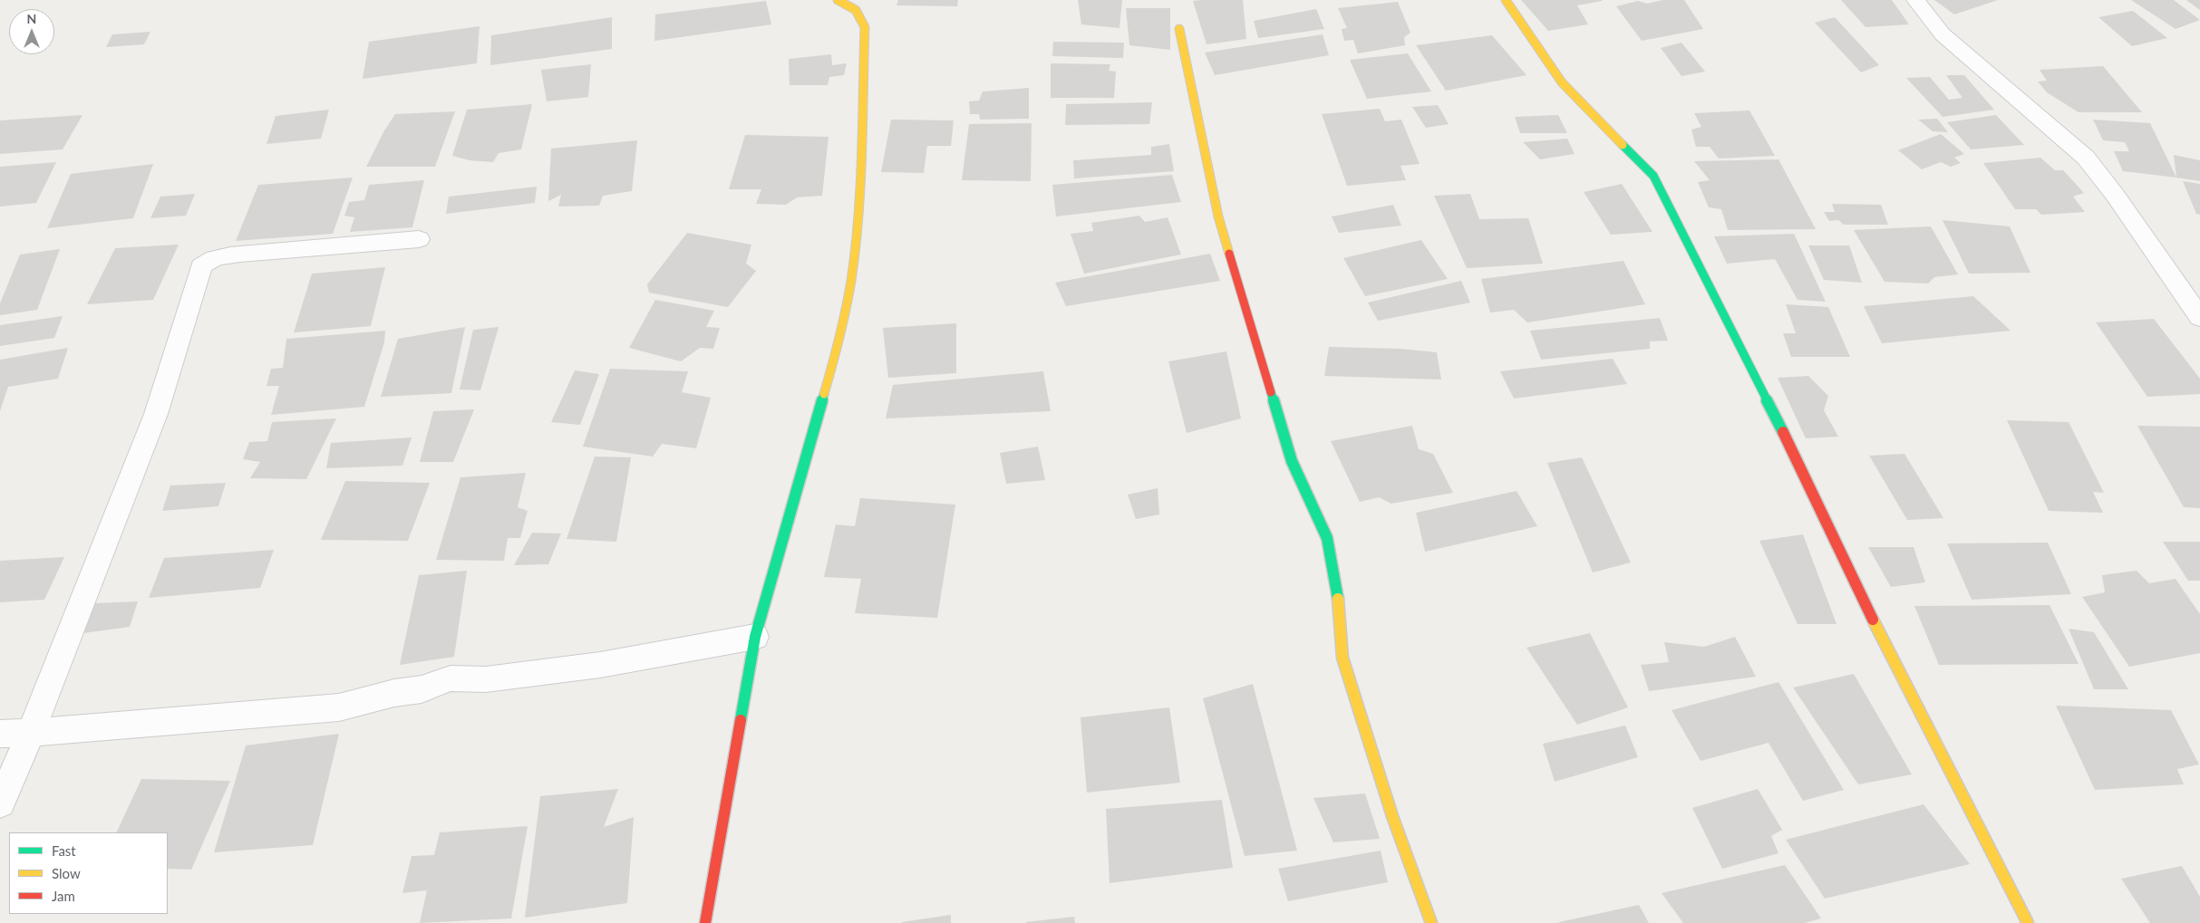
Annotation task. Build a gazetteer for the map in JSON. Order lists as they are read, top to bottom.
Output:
{
  "legend": ["Fast", "Slow", "Jam"],
  "north": "top"
}
